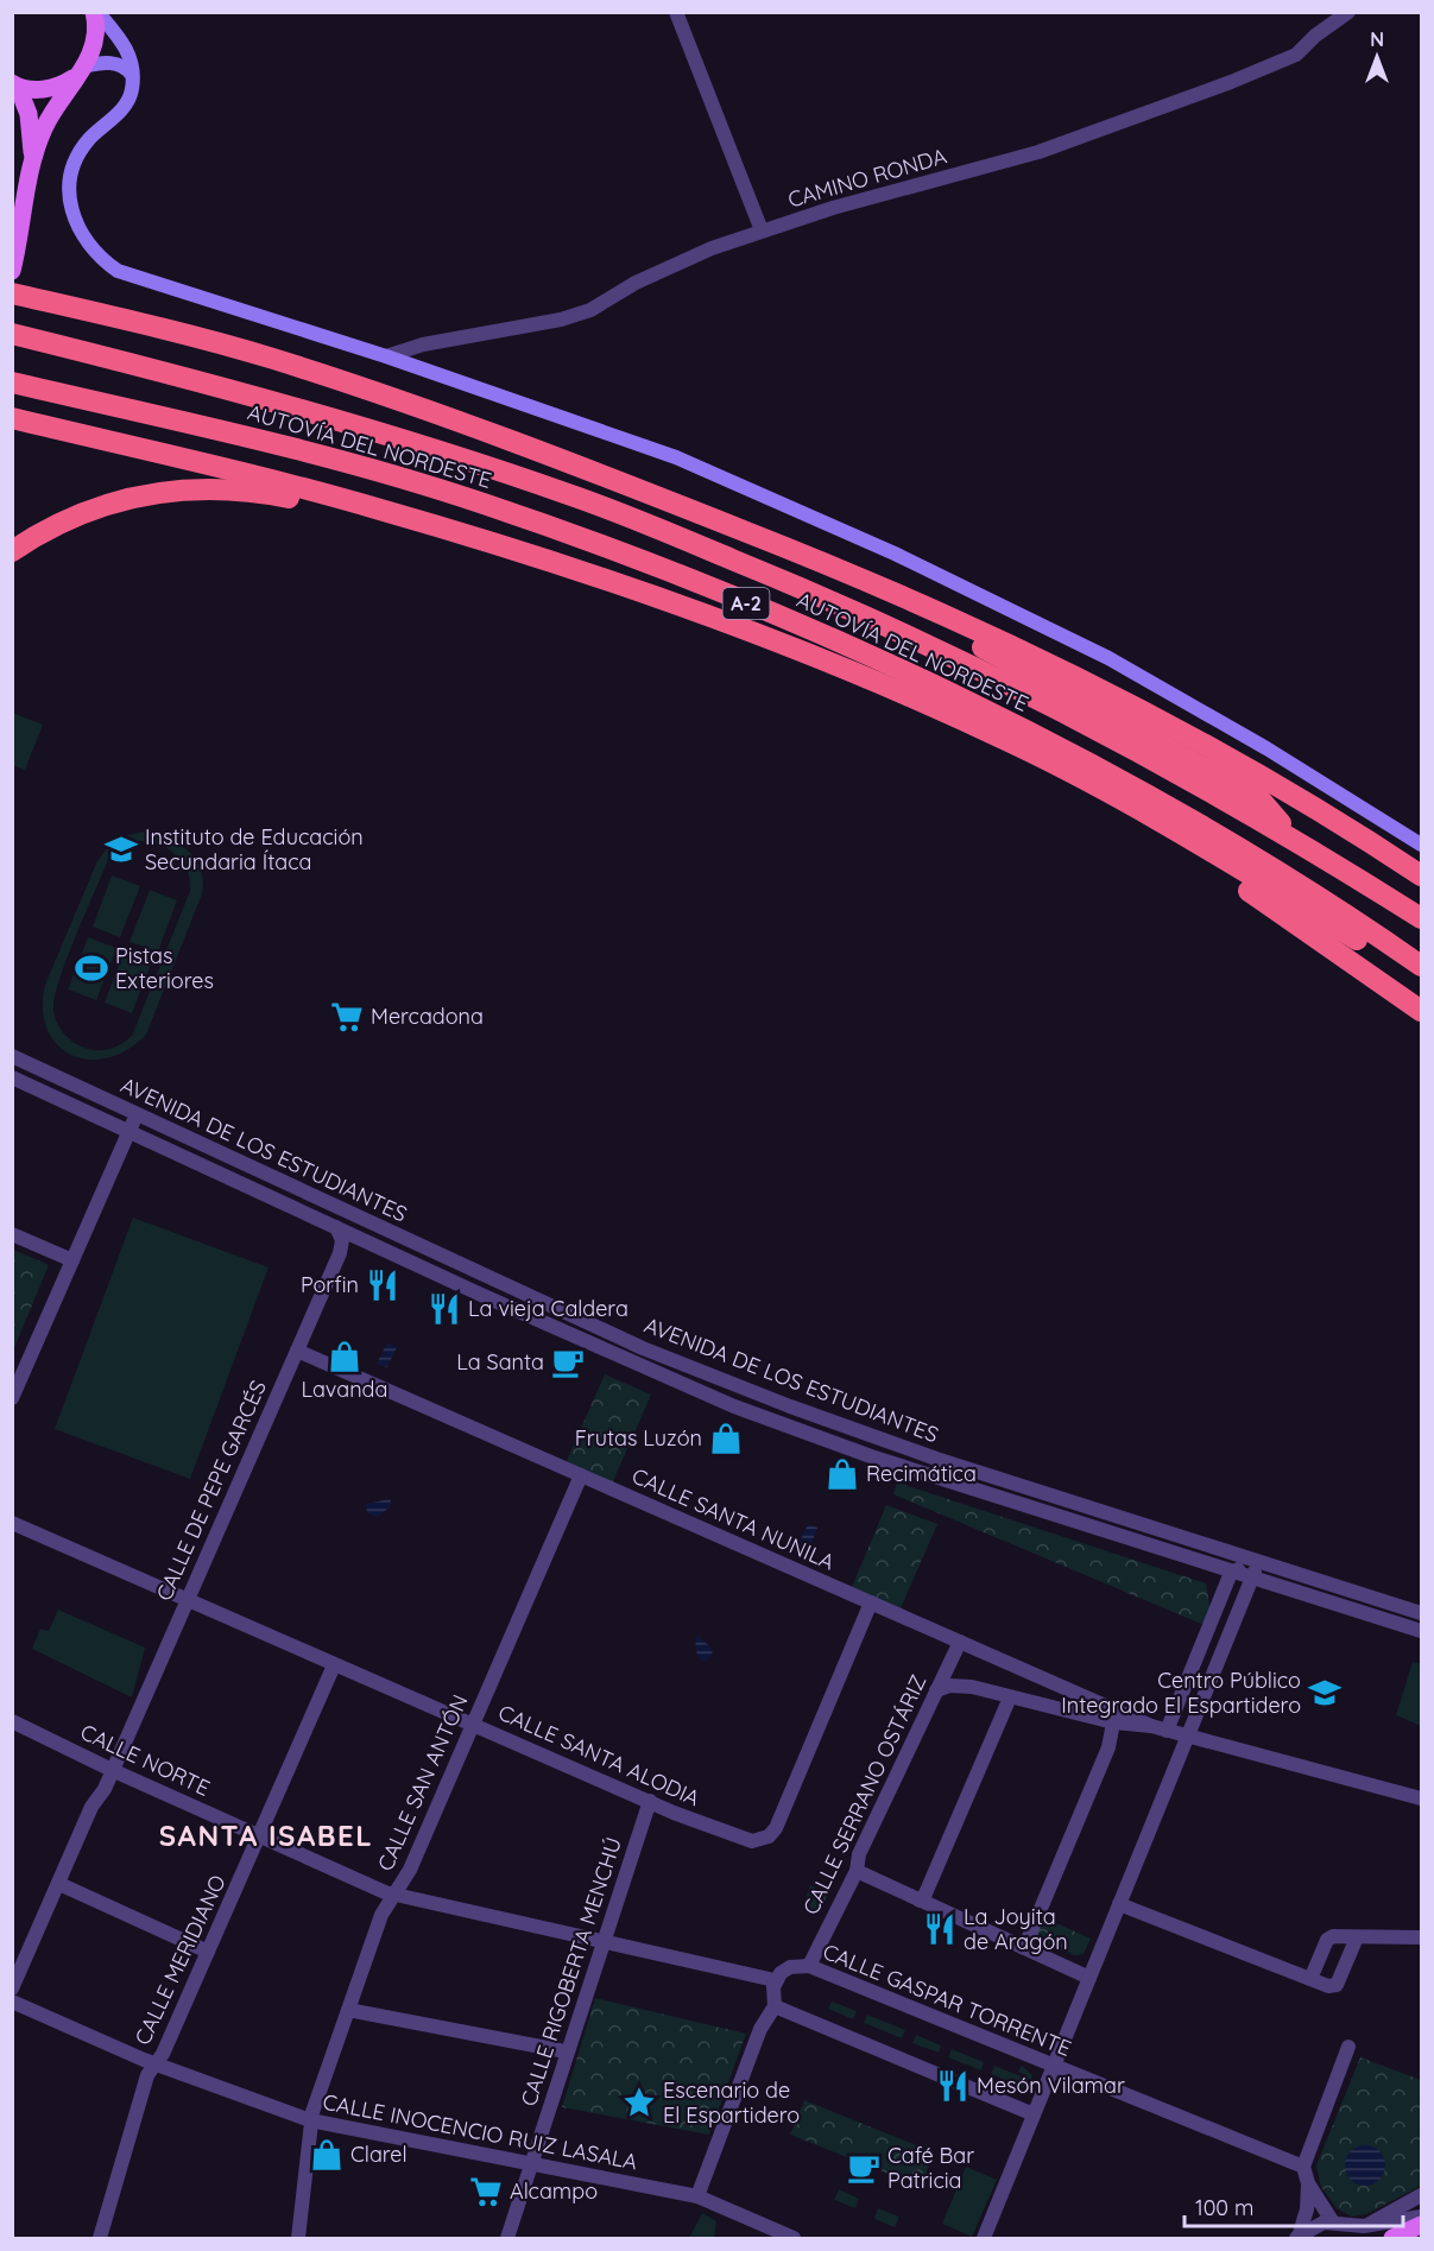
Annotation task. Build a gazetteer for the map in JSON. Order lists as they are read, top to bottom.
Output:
{
  "streets": {
    "highway": ["AUTOVÍA DEL NORDESTE", "A-2"],
    "street": [
      "CAMINO RONDA",
      "AVENIDA DE LOS ESTUDIANTES",
      "CALLE DE PEPE GARCÉS",
      "CALLE SANTA NUNILA",
      "CALLE SANTA ALODIA",
      "CALLE NORTE",
      "CALLE SAN ANTÓN",
      "CALLE SERRANO OSTÁRIZ",
      "CALLE MERIDIANO",
      "CALLE RIGOBERTA MENCHÚ",
      "CALLE GASPAR TORRENTE",
      "CALLE INOCENCIO RUIZ LASALA"
    ]
  },
  "crossings": [
    ["AVENIDA DE LOS ESTUDIANTES", "CALLE DE PEPE GARCÉS"],
    ["CALLE DE PEPE GARCÉS", "CALLE SANTA NUNILA"],
    ["CALLE DE PEPE GARCÉS", "CALLE SANTA ALODIA"],
    ["CALLE DE PEPE GARCÉS", "CALLE NORTE"],
    ["CALLE SANTA NUNILA", "CALLE SANTA ALODIA"],
    ["CALLE SANTA NUNILA", "CALLE SAN ANTÓN"],
    ["CALLE SANTA NUNILA", "CALLE SERRANO OSTÁRIZ"],
    ["CALLE SANTA ALODIA", "CALLE SAN ANTÓN"],
    ["CALLE SANTA ALODIA", "CALLE MERIDIANO"],
    ["CALLE SANTA ALODIA", "CALLE RIGOBERTA MENCHÚ"],
    ["CALLE NORTE", "CALLE MERIDIANO"],
    ["CALLE SAN ANTÓN", "CALLE INOCENCIO RUIZ LASALA"],
    ["CALLE SERRANO OSTÁRIZ", "CALLE GASPAR TORRENTE"],
    ["CALLE MERIDIANO", "CALLE INOCENCIO RUIZ LASALA"],
    ["CALLE RIGOBERTA MENCHÚ", "CALLE INOCENCIO RUIZ LASALA"]
  ],
  "districts": ["SANTA ISABEL"],
  "places": {
    "school or university": ["Instituto de Educación Secundaria Ítaca", "Centro Público Integrado El Espartidero"],
    "sports": ["Pistas Exteriores"],
    "supermarket": ["Mercadona", "Alcampo"],
    "restaurant": [
      "Porfin",
      "La vieja Caldera",
      "La Joyita de Aragón",
      "Mesón Vilamar"
    ],
    "shop": [
      "Lavanda",
      "Frutas Luzón",
      "Recimática",
      "Clarel"
    ],
    "cafe": ["La Santa", "Café Bar Patricia"],
    "place": ["Escenario de El Espartidero"]
  },
  "scale_bar": "100 m",
  "north": "top"
}
